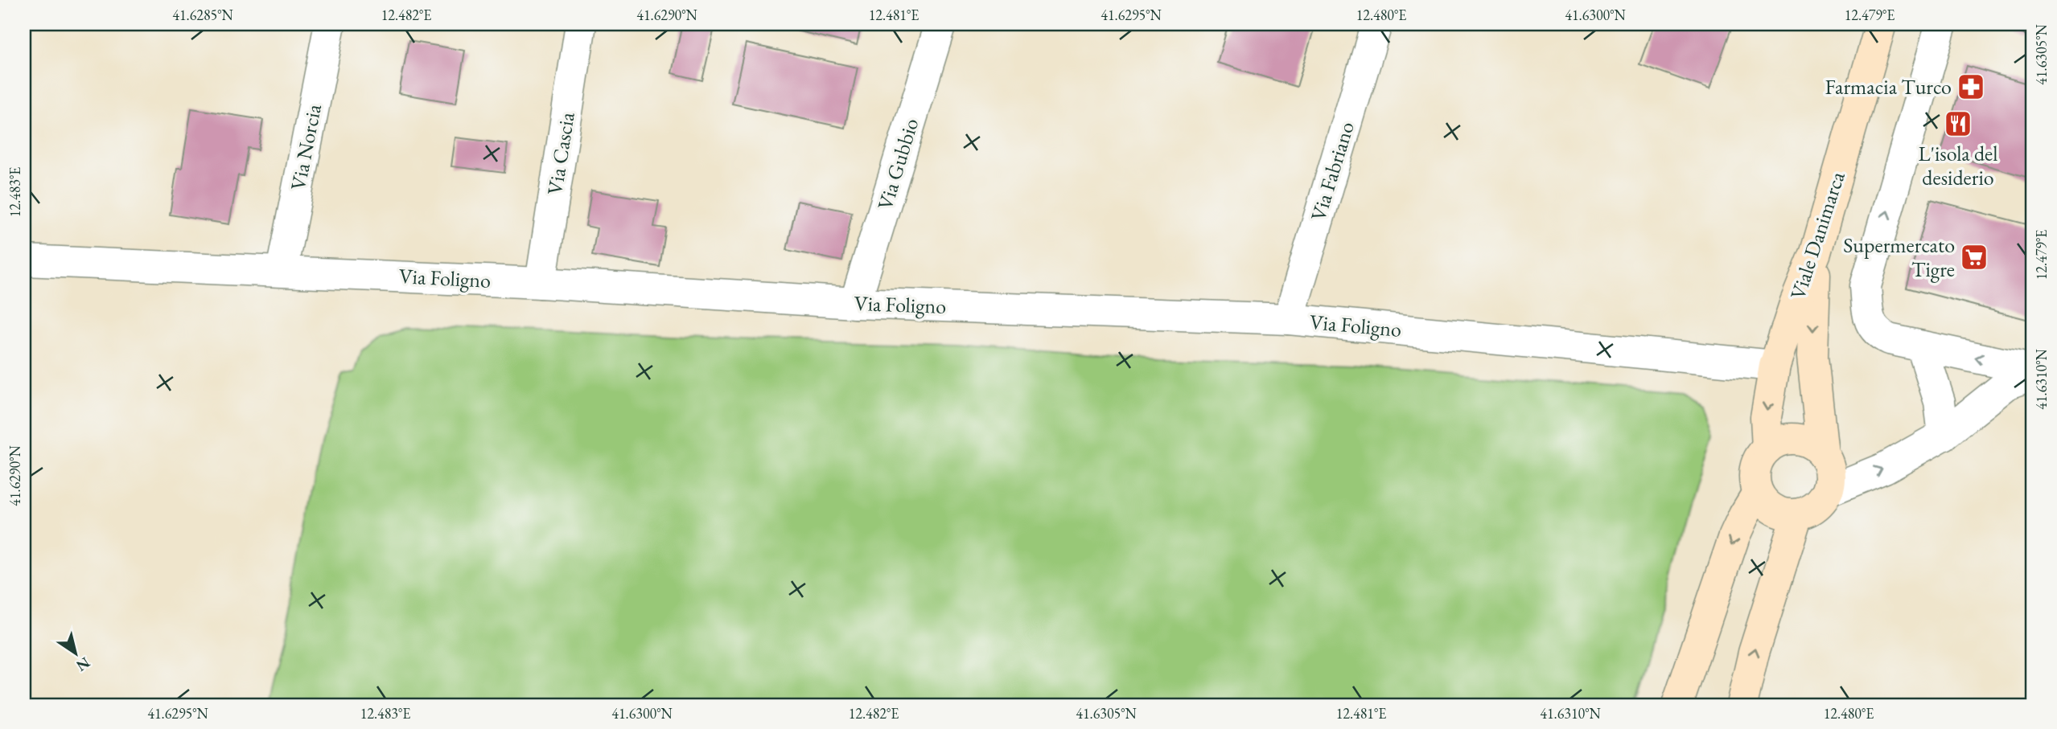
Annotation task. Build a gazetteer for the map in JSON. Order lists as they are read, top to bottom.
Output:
{
  "streets": {
    "main road": ["Viale Danimarca"],
    "street": [
      "Via Norcia",
      "Via Cascia",
      "Via Gubbio",
      "Via Fabriano",
      "Via Foligno"
    ]
  },
  "crossings": [
    ["Via Norcia", "Via Foligno"],
    ["Via Cascia", "Via Foligno"],
    ["Via Gubbio", "Via Foligno"],
    ["Via Fabriano", "Via Foligno"],
    ["Viale Danimarca", "Via Foligno"]
  ],
  "places": {
    "pharmacy": ["Farmacia Turco"],
    "restaurant": ["L'isola del desiderio"],
    "supermarket": ["Supermercato Tigre"]
  },
  "north": "bottom right",
  "coordinates": [
    "41.6285°N",
    "12.482°E",
    "41.6290°N",
    "12.481°E",
    "41.6295°N",
    "12.480°E",
    "41.6300°N",
    "12.479°E",
    "41.6305°N",
    "12.483°E",
    "41.6310°N"
  ]
}
